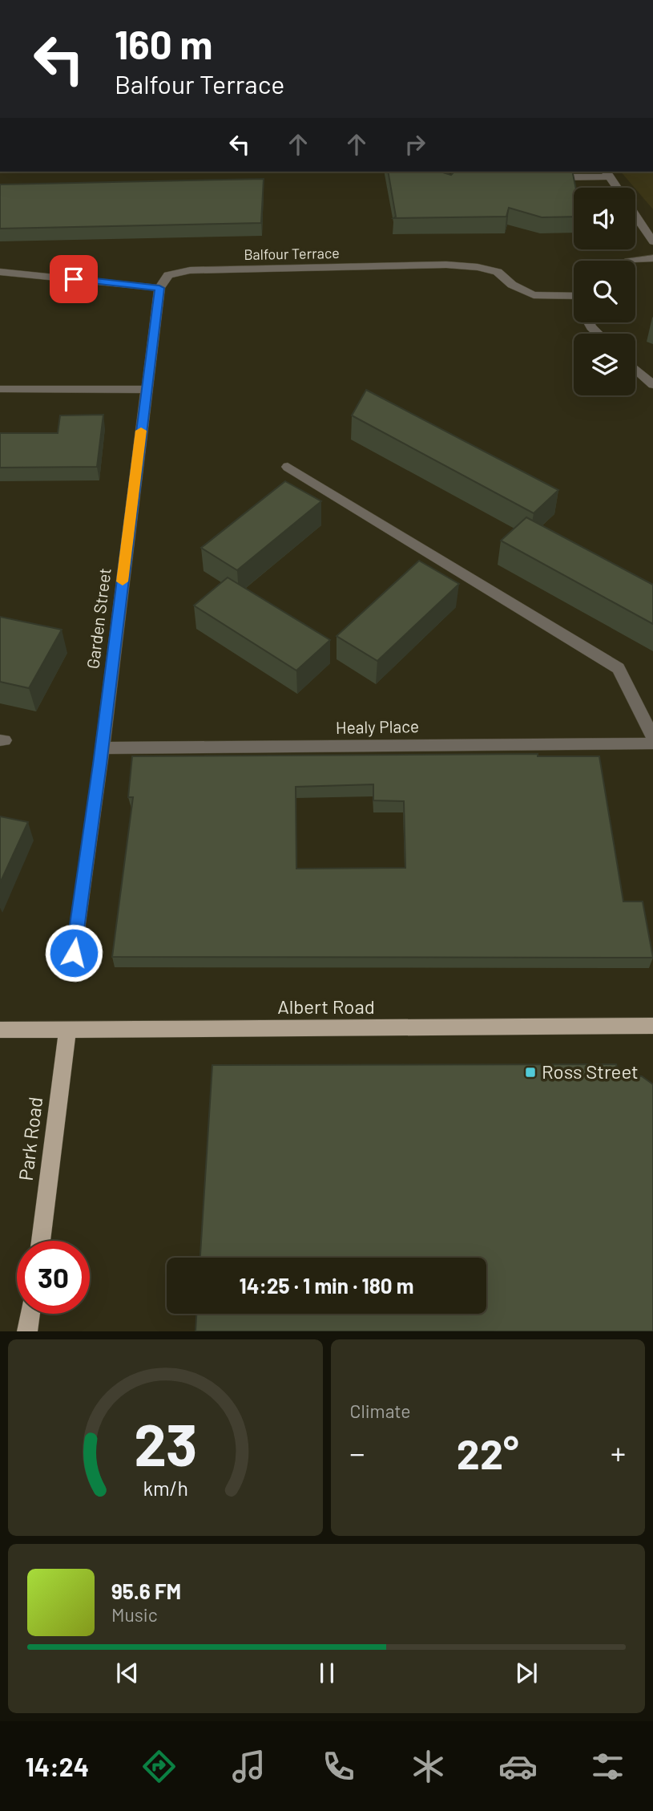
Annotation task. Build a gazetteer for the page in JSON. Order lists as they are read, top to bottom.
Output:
{
  "streets": {
    "main road": ["Albert Road", "Park Road"],
    "street": ["Balfour Terrace", "Garden Street", "Healy Place"]
  },
  "crossings": [
    ["Balfour Terrace", "Garden Street"],
    ["Garden Street", "Healy Place"],
    ["Albert Road", "Park Road"]
  ],
  "places": {
    "transit": ["Ross Street"]
  },
  "page": {
    "turn": ["160 m", "Balfour Terrace"],
    "limit": "30",
    "trip": "14:25 · 1 min · 180 m",
    "tile": "Climate",
    "heat": ["−", "22°", "+"],
    "song": ["95.6 FM", "Music"],
    "tabs": "14:24",
    "gauge": ["23", "km/h"]
  }
}
